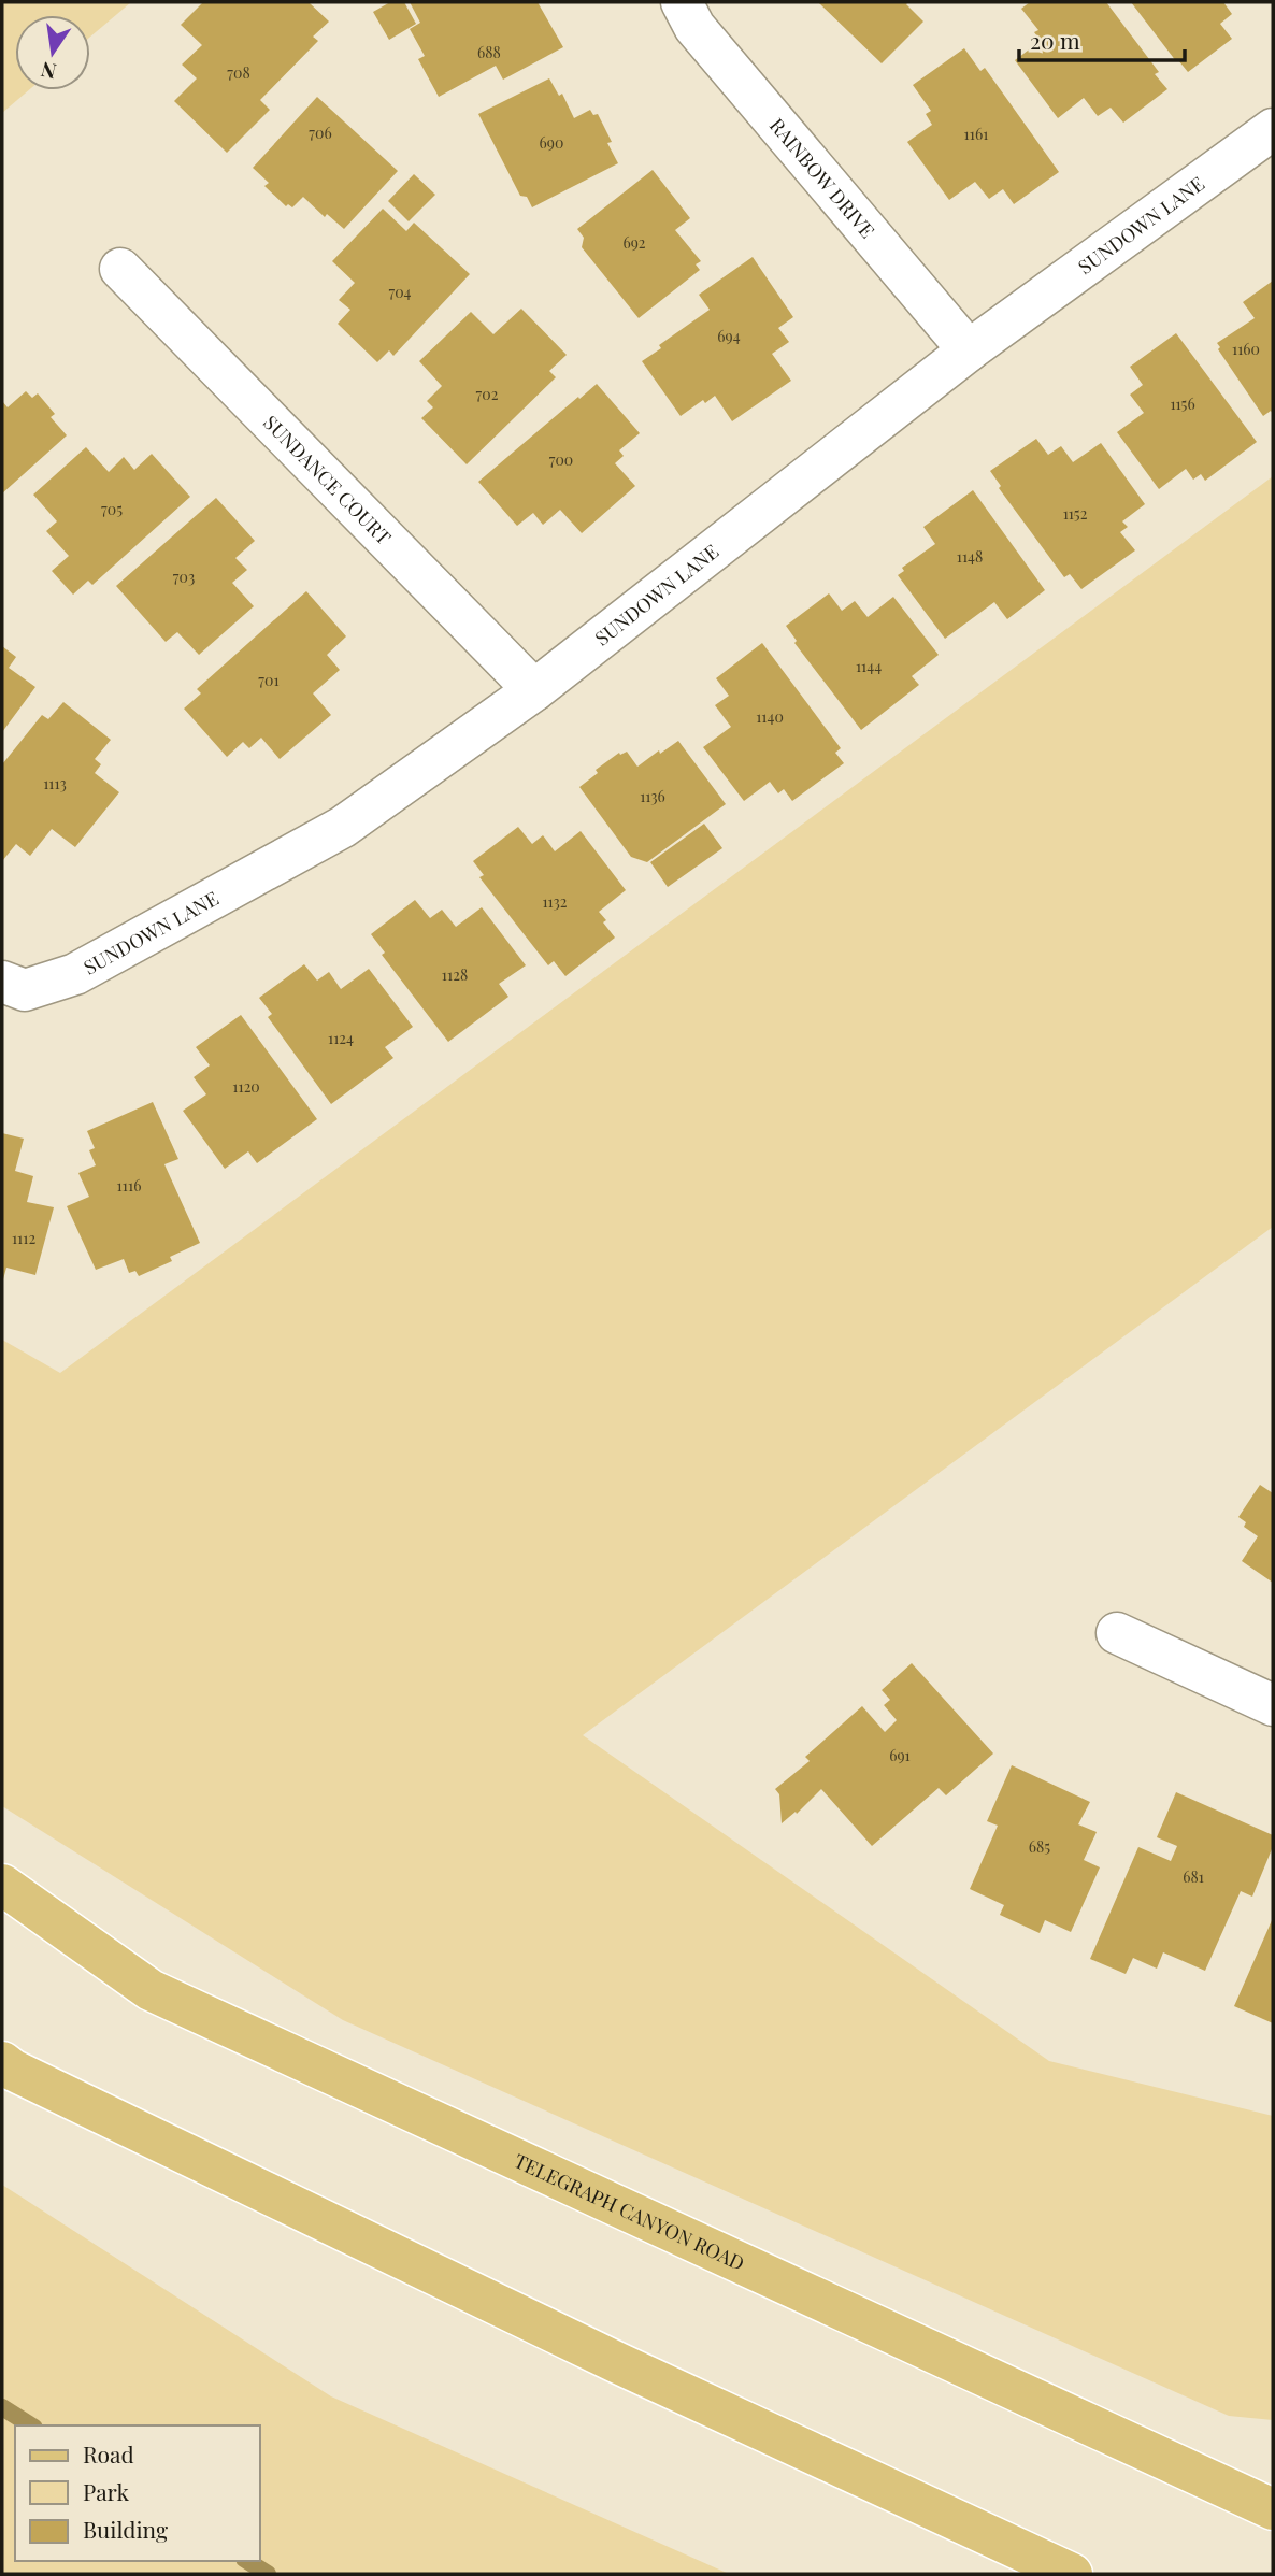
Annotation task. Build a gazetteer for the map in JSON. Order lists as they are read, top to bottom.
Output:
{
  "streets": {
    "main road": ["TELEGRAPH CANYON ROAD"],
    "street": ["RAINBOW DRIVE", "SUNDOWN LANE", "SUNDANCE COURT"]
  },
  "crossings": [
    ["RAINBOW DRIVE", "SUNDOWN LANE"],
    ["SUNDOWN LANE", "SUNDANCE COURT"]
  ],
  "house_numbers": [
    "688",
    "708",
    "706",
    "1161",
    "690",
    "692",
    "704",
    "694",
    "1160",
    "702",
    "1156",
    "700",
    "705",
    "1152",
    "1148",
    "703",
    "1144",
    "701",
    "1140",
    "1113",
    "1136",
    "1132",
    "1128",
    "1124",
    "1120",
    "1116",
    "1112",
    "691",
    "685",
    "681"
  ],
  "legend": ["Road", "Park", "Building"],
  "scale_bar": "20 m",
  "north": "bottom"
}
